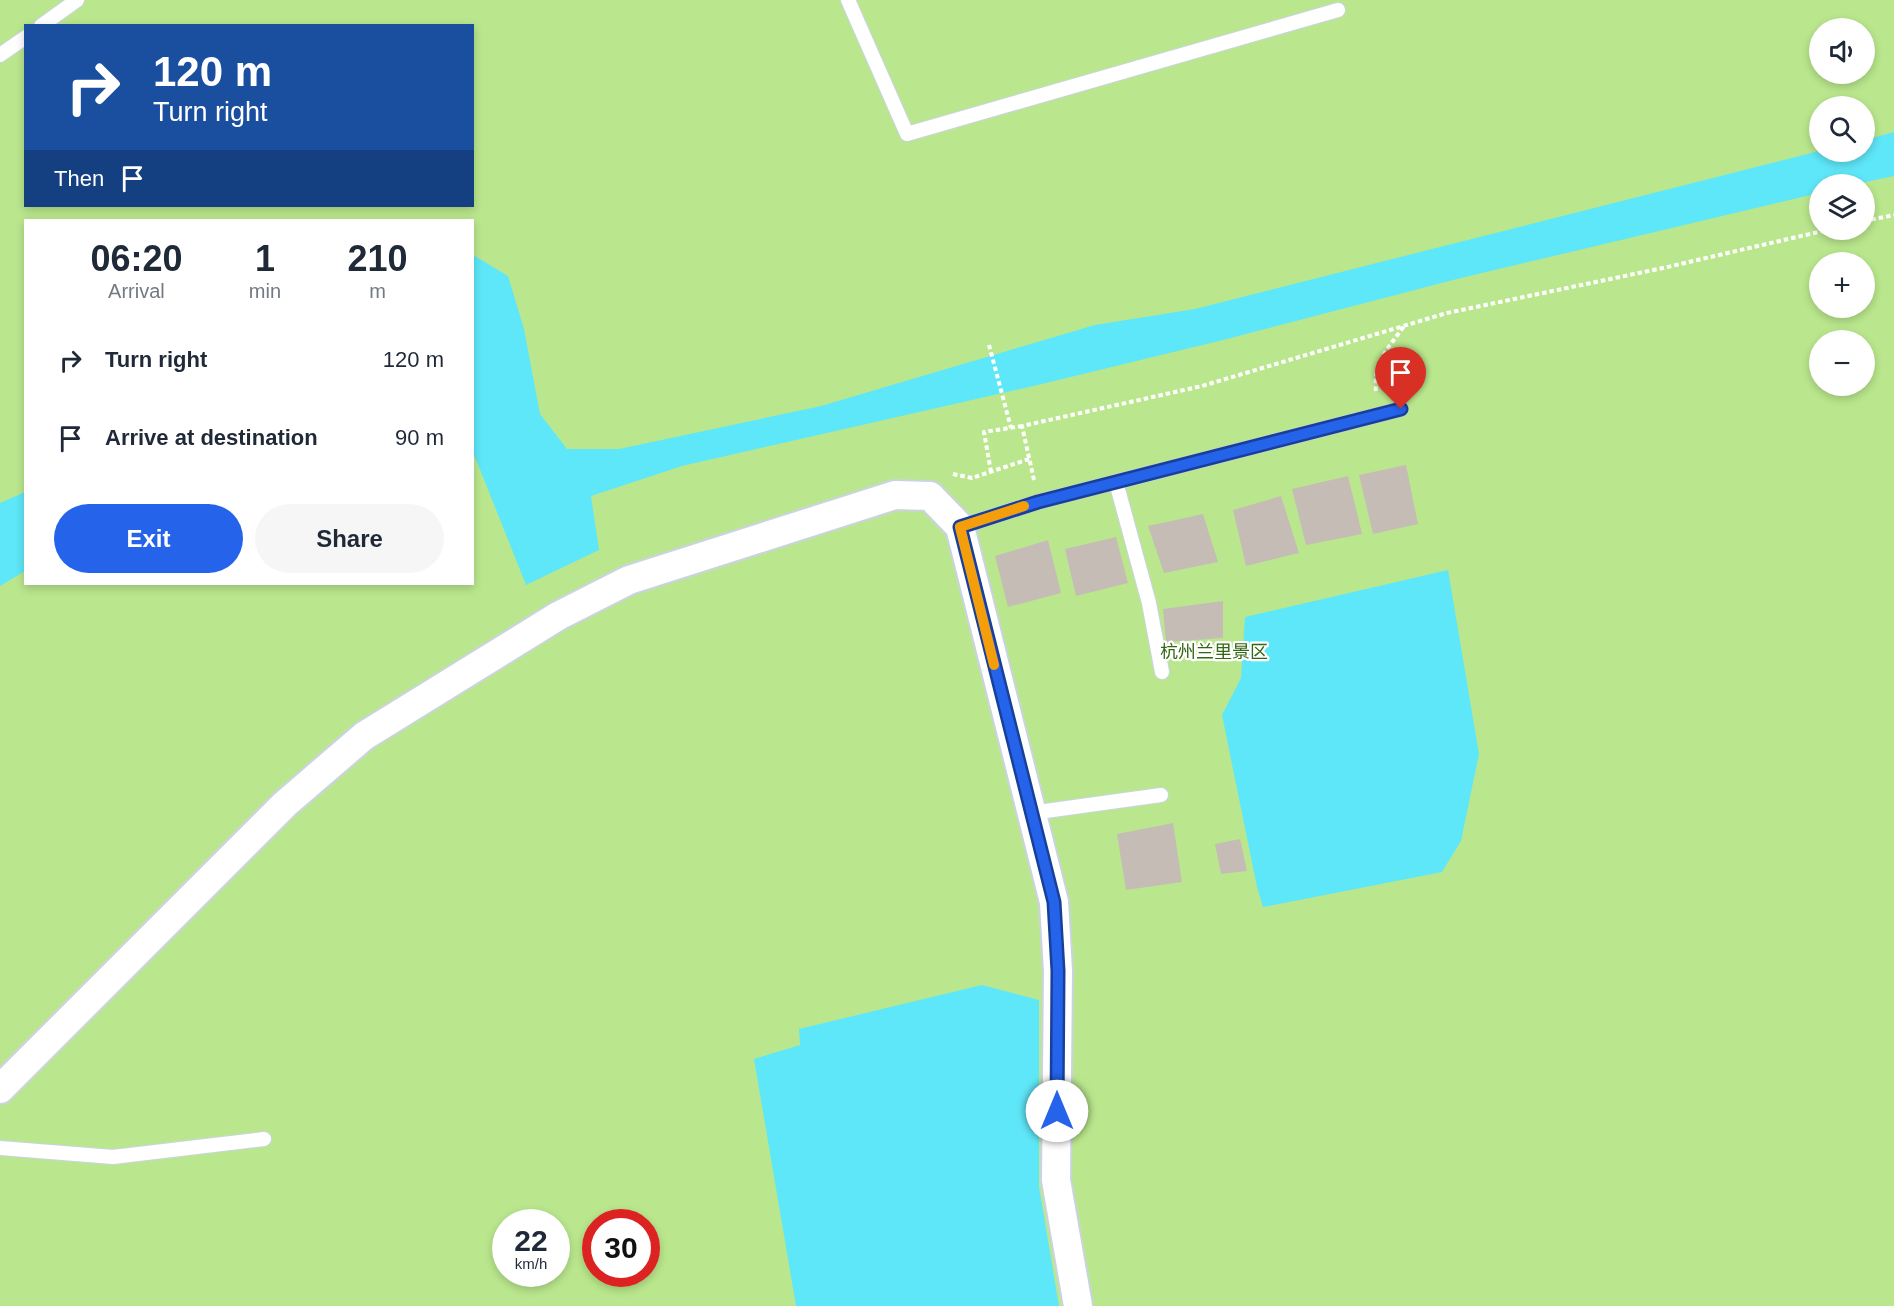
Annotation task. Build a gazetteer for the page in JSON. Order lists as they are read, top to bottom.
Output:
{
  "parks": ["杭州兰里景区"],
  "page": {
    "map_buttons": ["+", "−"],
    "turn": ["120 m", "Turn right"],
    "then": "Then",
    "eta": [
      "06:20",
      "Arrival",
      "1",
      "min",
      "210",
      "m"
    ],
    "list": [
      {
        "name": "Turn right",
        "value": "120 m"
      },
      {
        "name": "Arrive at destination",
        "value": "90 m"
      }
    ],
    "buttons": ["Exit", "Share"],
    "speed": "22 km/h",
    "limit": "30"
  }
}
